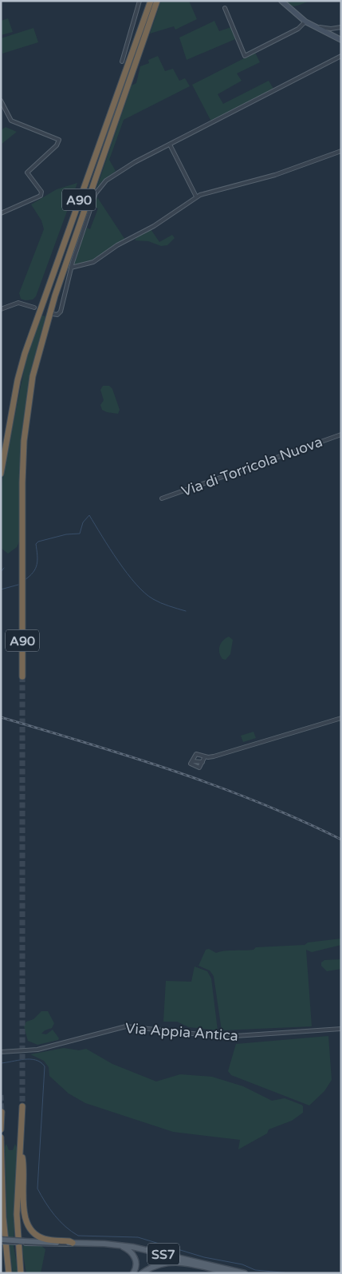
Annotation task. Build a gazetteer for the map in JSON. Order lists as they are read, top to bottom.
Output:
{
  "streets": {
    "highway": ["A90"],
    "main road": ["SS7"],
    "street": ["Via di Torricola Nuova", "Via Appia Antica"]
  }
}
